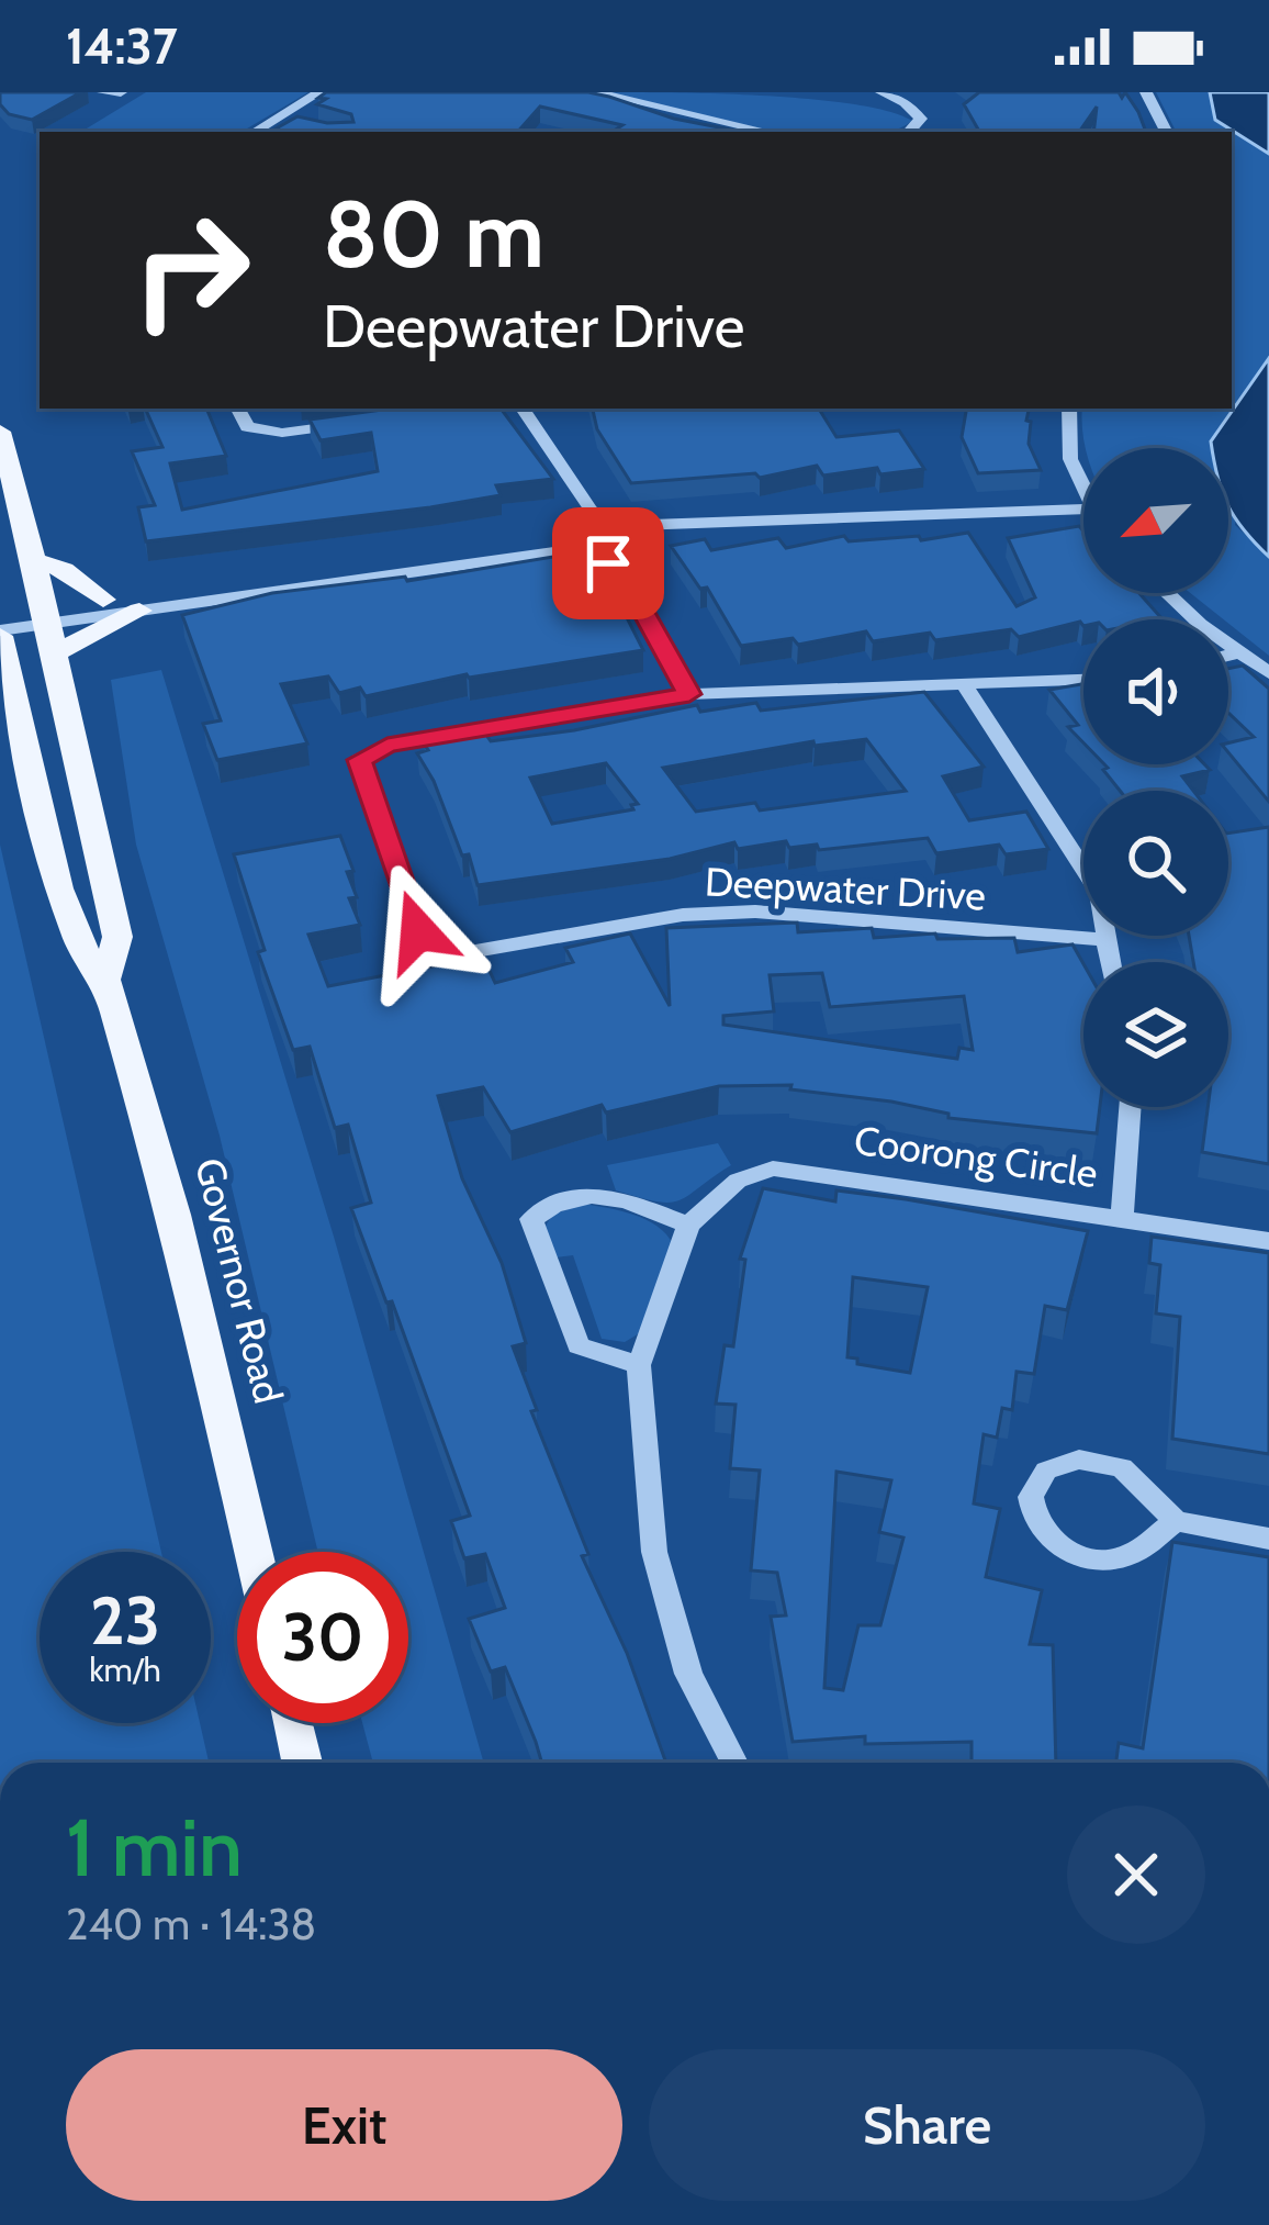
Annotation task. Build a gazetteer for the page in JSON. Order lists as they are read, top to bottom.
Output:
{
  "streets": {
    "main road": ["Governor Road"],
    "street": ["Deepwater Drive", "Coorong Circle"]
  },
  "north": "bottom left",
  "page": {
    "status": "14:37",
    "turn": ["80 m", "Deepwater Drive"],
    "speed": "23 km/h",
    "limit": "30",
    "heading": ["1 min", "240 m · 14:38"],
    "buttons": ["Exit", "Share"]
  }
}
